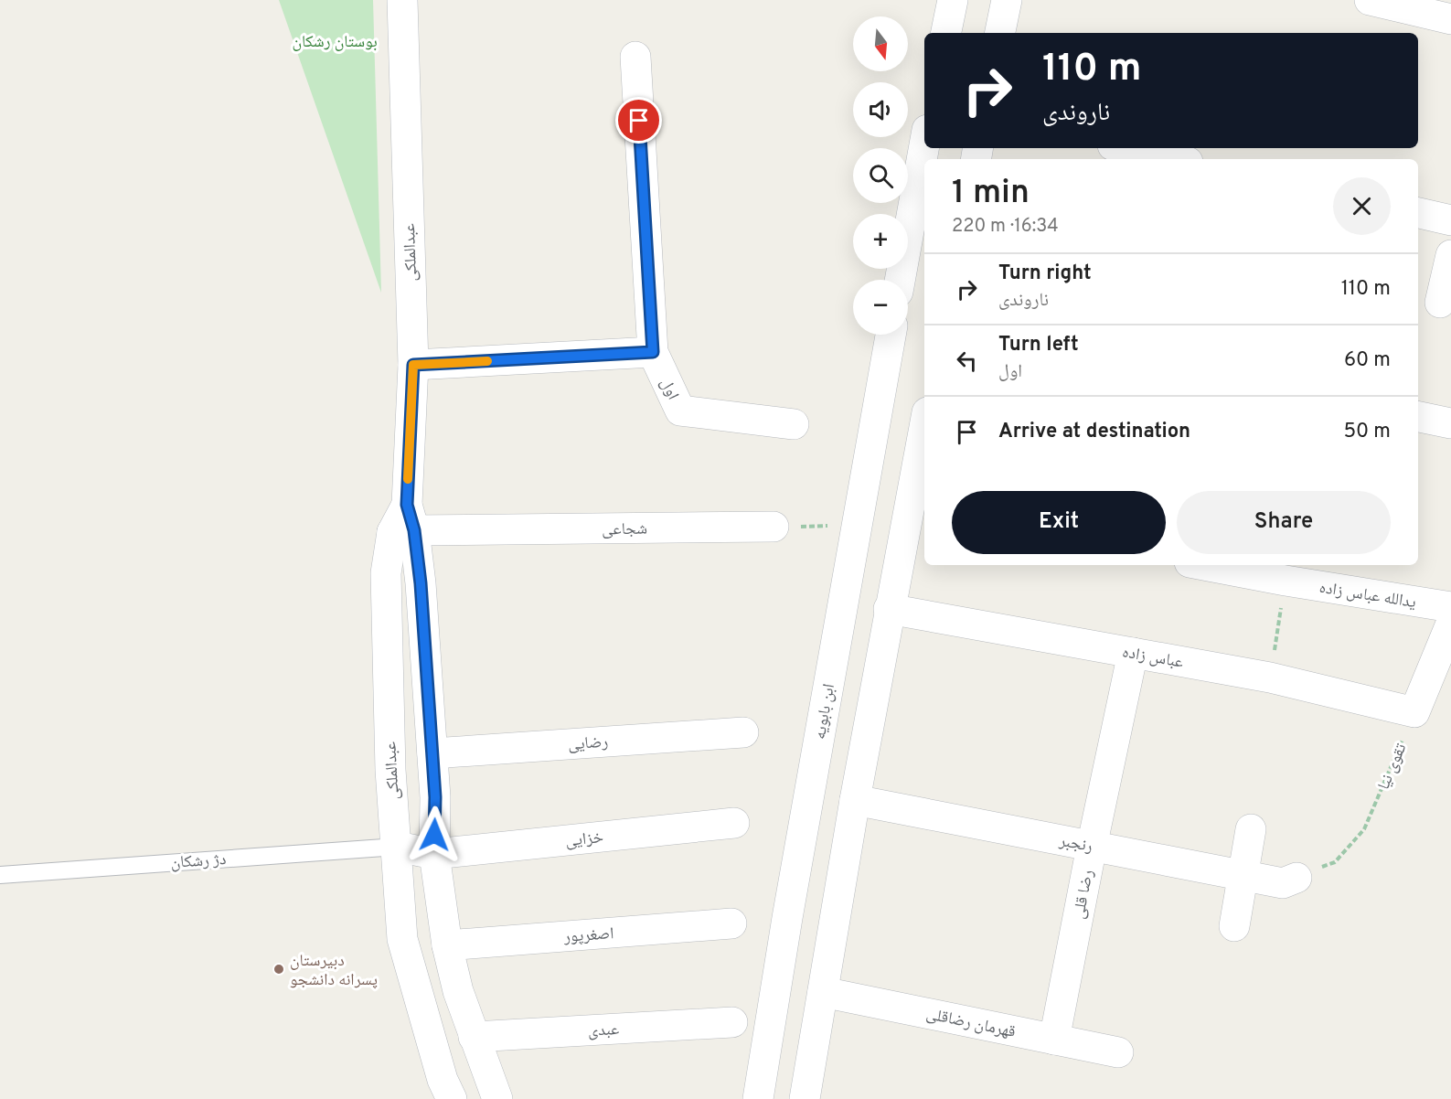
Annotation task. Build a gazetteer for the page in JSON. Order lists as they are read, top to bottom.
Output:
{
  "streets": {
    "street": [
      "عبدالملکی",
      "اول",
      "شجاعی",
      "یدالله عباس زاده",
      "عباس زاده",
      "ابن بابویه",
      "رضایی",
      "خزایی",
      "رنجبر",
      "رضا قلی",
      "اصغرپور",
      "قهرمان رضاقلی",
      "عبدی"
    ],
    "lane": ["دژ رشکان"],
    "path": ["تقوی نیا"]
  },
  "crossings": [
    ["عبدالملکی", "شجاعی"],
    ["عبدالملکی", "رضایی"],
    ["عبدالملکی", "خزایی"],
    ["عبدالملکی", "دژ رشکان"],
    ["عبدالملکی", "اصغرپور"],
    ["عبدالملکی", "عبدی"],
    ["عباس زاده", "تقوی نیا"],
    ["عباس زاده", "رضا قلی"],
    ["تقوی نیا", "رنجبر"],
    ["خزایی", "دژ رشکان"],
    ["رنجبر", "رضا قلی"],
    ["رضا قلی", "قهرمان رضاقلی"]
  ],
  "parks": ["بوستان رشکان"],
  "places": ["دبیرستان پسرانه دانشجو"],
  "north": "bottom",
  "page": {
    "map_buttons": ["+", "−"],
    "turn": ["110 m", "ناروندی"],
    "heading": ["1 min", "220 m · 16:34"],
    "list": [
      {
        "name": "Turn right",
        "note": "ناروندی",
        "value": "110 m"
      },
      {
        "name": "Turn left",
        "note": "اول",
        "value": "60 m"
      },
      {
        "name": "Arrive at destination",
        "value": "50 m"
      }
    ],
    "buttons": ["Exit", "Share"]
  }
}
